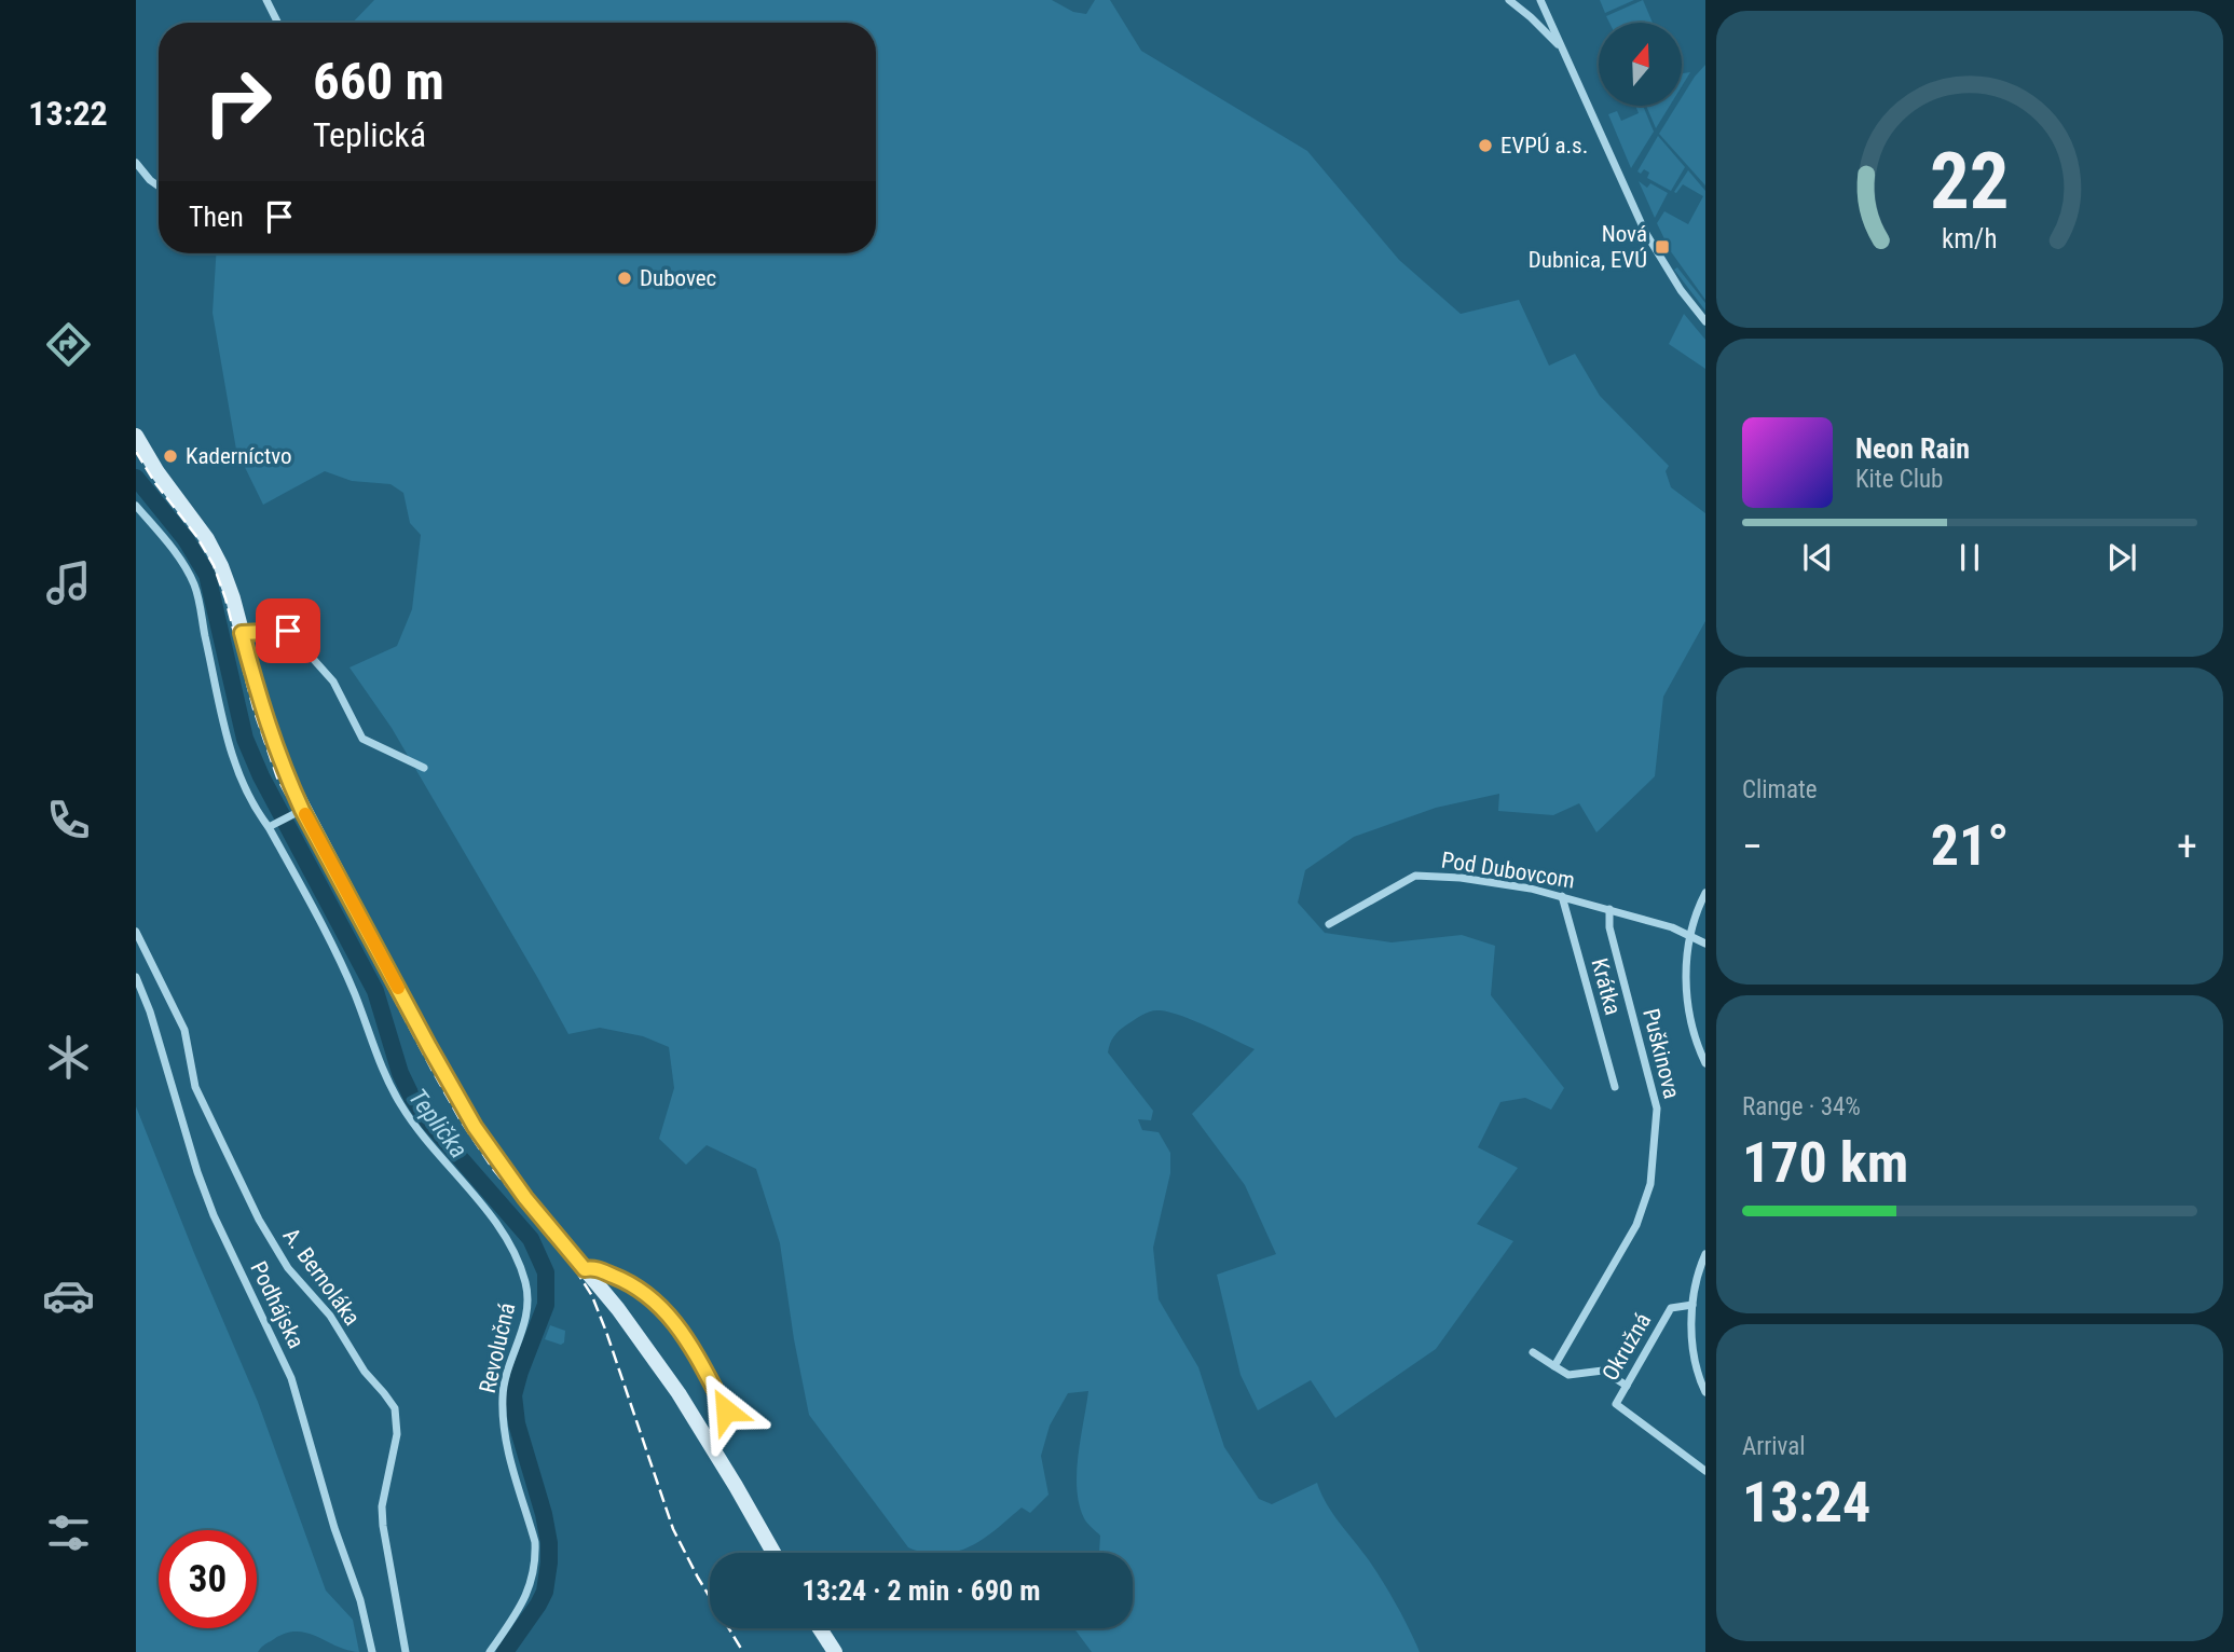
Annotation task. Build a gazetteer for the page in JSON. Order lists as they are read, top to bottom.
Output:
{
  "streets": {
    "street": [
      "Pod Dubovcom",
      "Krátka",
      "Puškinova",
      "A. Bernoláka",
      "Podhájska",
      "Okružná",
      "Revolučná"
    ]
  },
  "crossings": [
    ["Pod Dubovcom", "Krátka"],
    ["Pod Dubovcom", "Puškinova"]
  ],
  "water": ["Teplička"],
  "places": {
    "other": ["EVPÚ a.s.", "Dubovec", "Kaderníctvo"],
    "transit": ["Nová Dubnica, EVÚ"]
  },
  "north": "top",
  "page": {
    "tabs": "13:22",
    "turn": ["660 m", "Teplická"],
    "then": "Then",
    "song": ["Neon Rain", "Kite Club"],
    "tile": [
      "Climate",
      ["Range · 34%", "170 km"],
      ["Arrival", "13:24"]
    ],
    "heat": ["−", "21°", "+"],
    "limit": "30",
    "trip": "13:24 · 2 min · 690 m",
    "gauge": ["22", "km/h"]
  }
}
